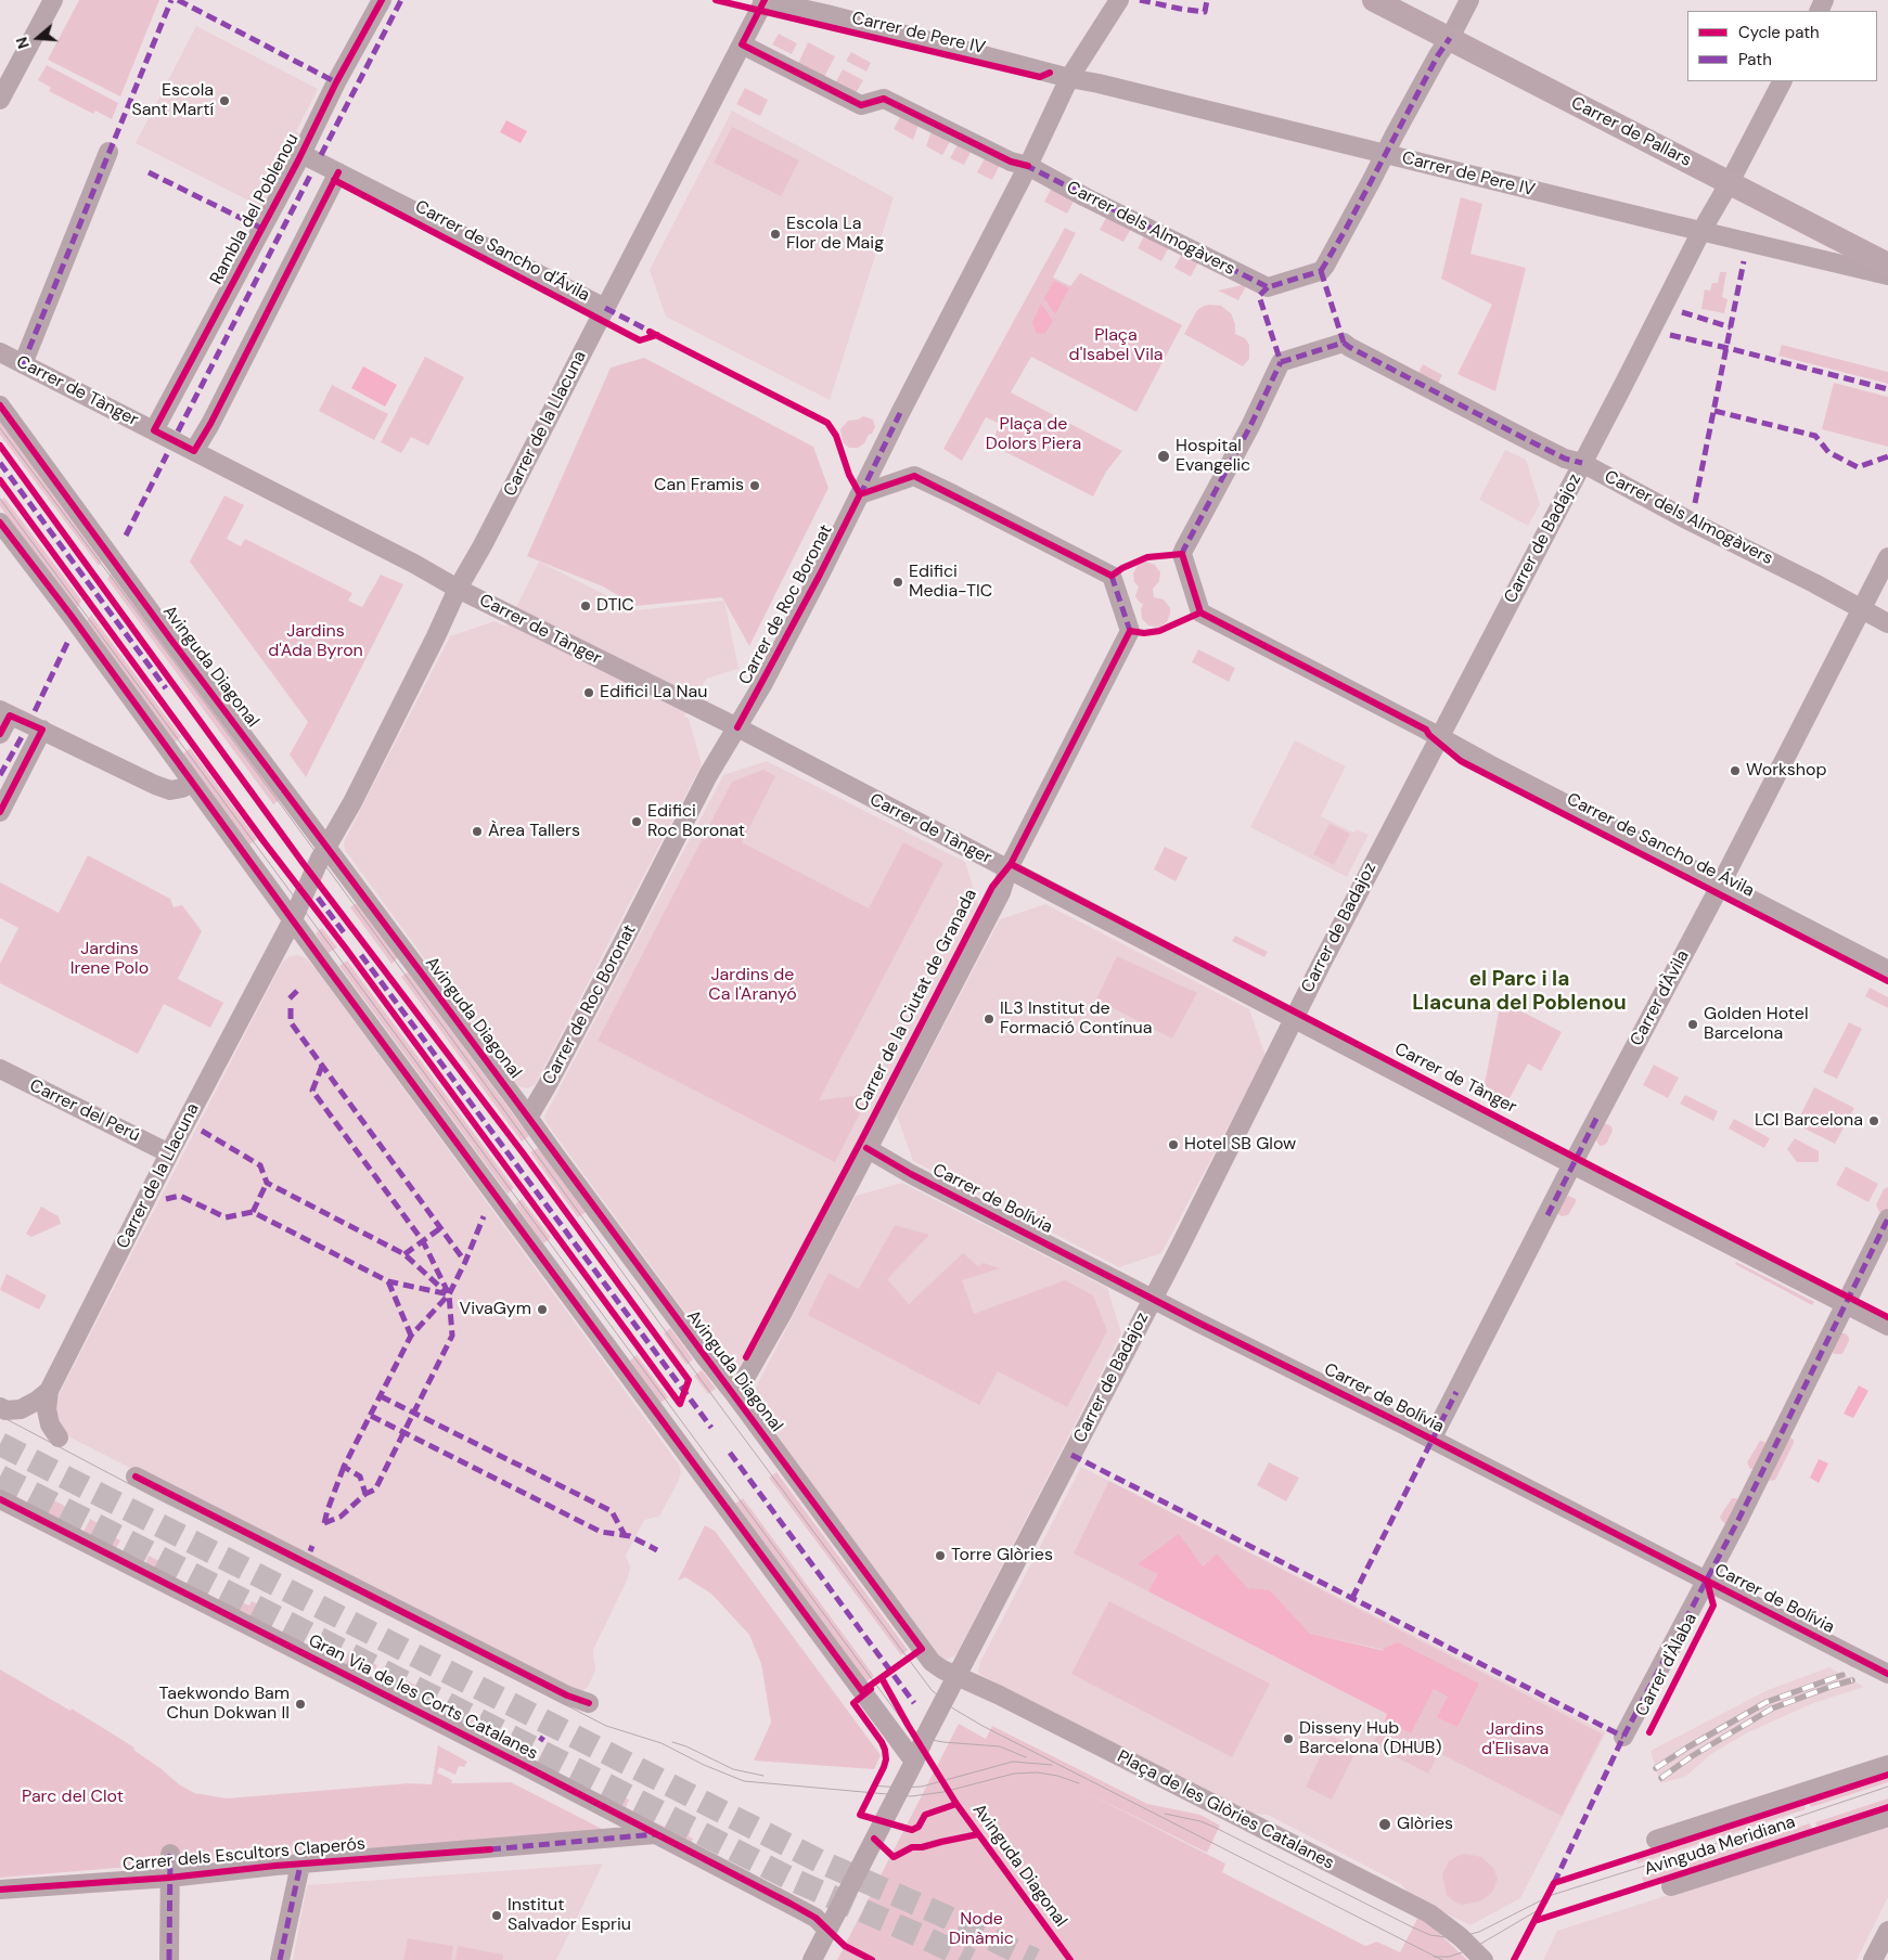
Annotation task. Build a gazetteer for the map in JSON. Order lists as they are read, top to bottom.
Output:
{
  "streets": {
    "main road": ["Carrer de Pallars"],
    "street": [
      "Carrer de Pere IV",
      "Rambla del Poblenou",
      "Carrer dels Almogàvers",
      "Carrer de Tànger",
      "Carrer de la Llacuna",
      "Carrer de Badajoz",
      "Carrer de Roc Boronat",
      "Avinguda Diagonal",
      "Carrer de Sancho de Ávila",
      "Carrer d'Àvila",
      "Carrer de la Ciutat de Granada",
      "Carrer del Perú",
      "Carrer de Bolívia",
      "Carrer d'Àlaba",
      "Gran Via de les Corts Catalanes",
      "Plaça de les Glòries Catalanes",
      "Avinguda Meridiana",
      "Carrer dels Escultors Claperós"
    ],
    "cycle path": ["Carrer de Sancho d'Ávila"]
  },
  "crossings": [
    ["Carrer de Pere IV", "Carrer dels Almogàvers"],
    ["Carrer de Pere IV", "Carrer de la Llacuna"],
    ["Carrer de Pere IV", "Carrer de Badajoz"],
    ["Carrer de Pere IV", "Carrer de Roc Boronat"],
    ["Carrer de Pallars", "Carrer de Badajoz"],
    ["Rambla del Poblenou", "Carrer de Tànger"],
    ["Carrer dels Almogàvers", "Carrer de la Llacuna"],
    ["Carrer dels Almogàvers", "Carrer de Badajoz"],
    ["Carrer dels Almogàvers", "Carrer de Roc Boronat"],
    ["Carrer dels Almogàvers", "Carrer de Sancho de Ávila"],
    ["Carrer dels Almogàvers", "Carrer d'Àvila"],
    ["Carrer de Tànger", "Carrer de la Llacuna"],
    ["Carrer de Tànger", "Carrer de Badajoz"],
    ["Carrer de Tànger", "Carrer de Roc Boronat"],
    ["Carrer de Tànger", "Carrer d'Àvila"],
    ["Carrer de Tànger", "Carrer de la Ciutat de Granada"],
    ["Carrer de Tànger", "Carrer d'Àlaba"],
    ["Carrer de la Llacuna", "Avinguda Diagonal"],
    ["Carrer de la Llacuna", "Carrer del Perú"],
    ["Carrer de Badajoz", "Avinguda Diagonal"],
    ["Carrer de Badajoz", "Carrer de Sancho de Ávila"],
    ["Carrer de Badajoz", "Carrer de Bolívia"],
    ["Carrer de Badajoz", "Gran Via de les Corts Catalanes"],
    ["Carrer de Badajoz", "Plaça de les Glòries Catalanes"],
    ["Carrer de Roc Boronat", "Avinguda Diagonal"],
    ["Carrer de Roc Boronat", "Carrer de la Ciutat de Granada"],
    ["Avinguda Diagonal", "Carrer de la Ciutat de Granada"],
    ["Avinguda Diagonal", "Plaça de les Glòries Catalanes"],
    ["Carrer de Sancho de Ávila", "Carrer d'Àvila"],
    ["Carrer d'Àvila", "Carrer de Bolívia"],
    ["Carrer de la Ciutat de Granada", "Carrer de Bolívia"],
    ["Carrer de Bolívia", "Carrer d'Àlaba"],
    ["Gran Via de les Corts Catalanes", "Carrer dels Escultors Claperós"]
  ],
  "districts": ["el Parc i la Llacuna del Poblenou"],
  "parks": [
    "Plaça d'Isabel Vila",
    "Plaça de Dolors Piera",
    "Jardins d'Ada Byron",
    "Jardins Irene Polo",
    "Jardins de Ca l'Aranyó",
    "Jardins d'Elisava",
    "Parc del Clot",
    "Node Dinàmic"
  ],
  "places": [
    "Escola Sant Martí",
    "Escola La Flor de Maig",
    "Hospital Evangelic",
    "Can Framis",
    "Edifici Media-TIC",
    "DTIC",
    "Edifici La Nau",
    "Workshop",
    "Edifici Roc Boronat",
    "Àrea Tallers",
    "IL3 Institut de Formació Contínua",
    "Golden Hotel Barcelona",
    "LCI Barcelona",
    "Hotel SB Glow",
    "VivaGym",
    "Torre Glòries",
    "Taekwondo Bam Chun Dokwan II",
    "Disseny Hub Barcelona (DHUB)",
    "Glòries",
    "Institut Salvador Espriu"
  ],
  "legend": ["Cycle path", "Path"],
  "north": "left"
}
